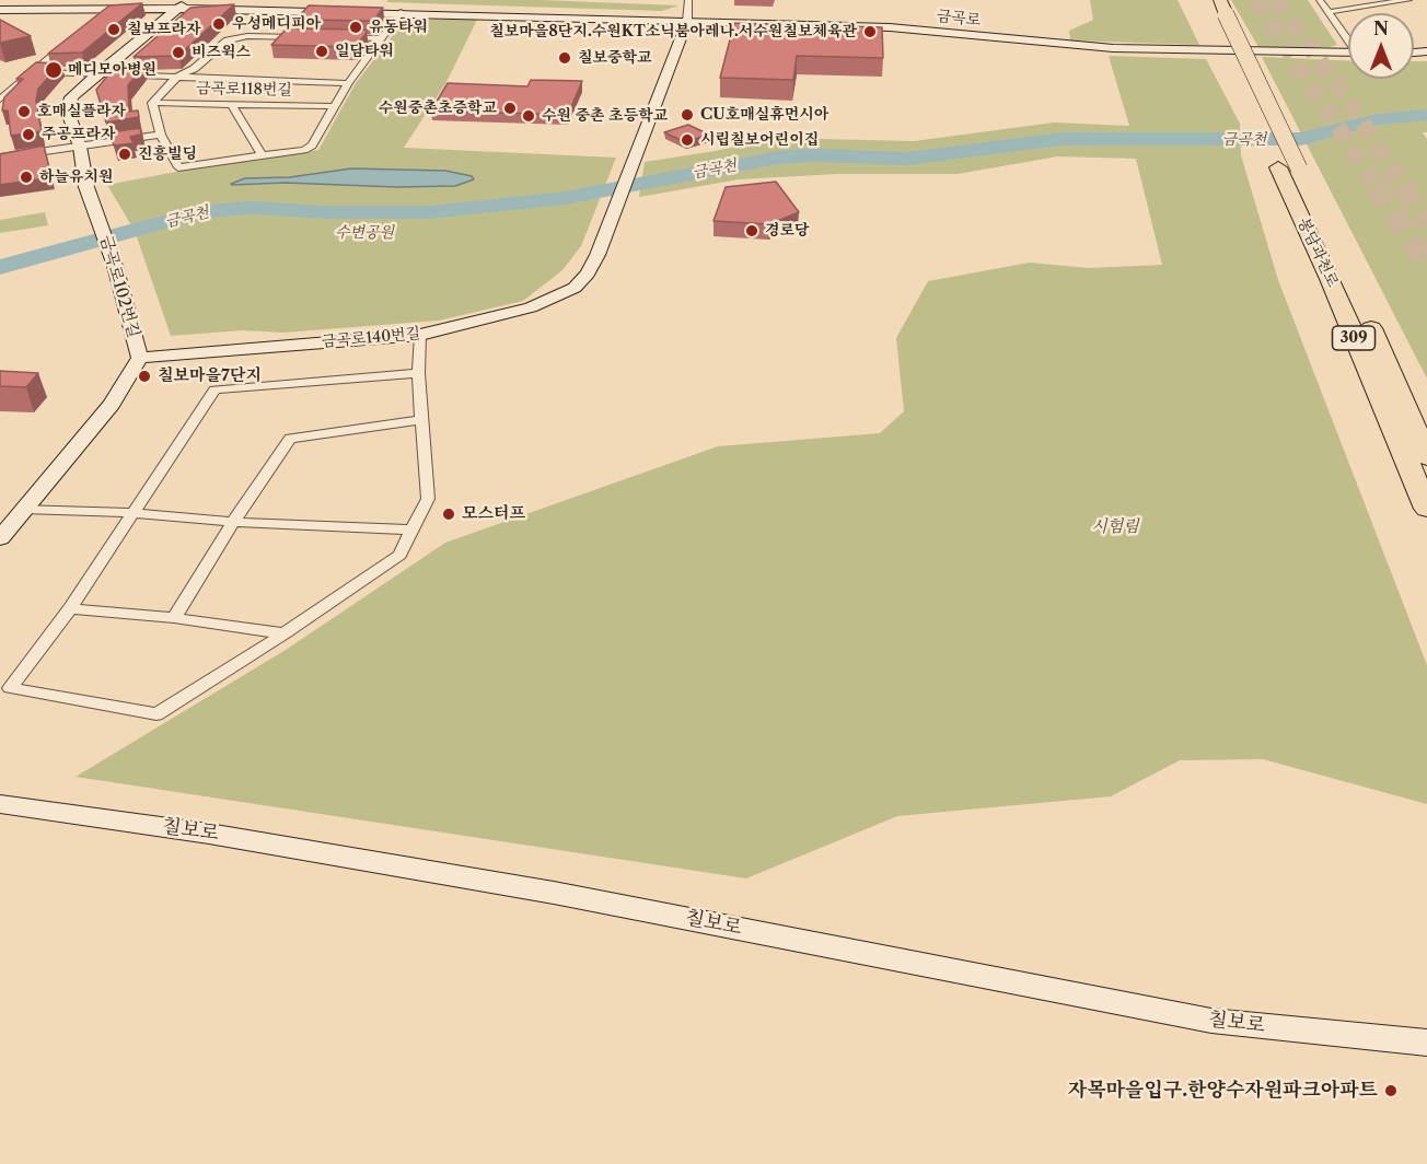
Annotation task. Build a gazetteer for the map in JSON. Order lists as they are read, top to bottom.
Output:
{
  "streets": {
    "highway": ["봉담과천로", "309"],
    "main road": [
      "금곡로",
      "금곡로102번길",
      "금곡로140번길",
      "칠보로"
    ],
    "street": ["금곡로118번길"]
  },
  "crossings": [
    ["금곡로", "금곡로102번길"],
    ["금곡로", "금곡로140번길"],
    ["금곡로102번길", "금곡로140번길"]
  ],
  "water": ["금곡천"],
  "parks": ["수변공원", "시험림"],
  "places": [
    "우성메디피아",
    "유동타워",
    "칠보프라자",
    "칠보마을8단지.수원KT소닉붐아레나.서수원칠보체육관",
    "일담타워",
    "비즈윅스",
    "칠보중학교",
    "메디모아병원",
    "수원중촌초증학교",
    "호매실플라자",
    "CU호매실휴먼시아",
    "수원 중촌 초등학교",
    "주공프라자",
    "시립칠보어린이집",
    "진흥빌딩",
    "하늘유치원",
    "경로당",
    "칠보마을7단지",
    "모스터프",
    "자목마을입구.한양수자원파크아파트"
  ],
  "north": "top"
}
